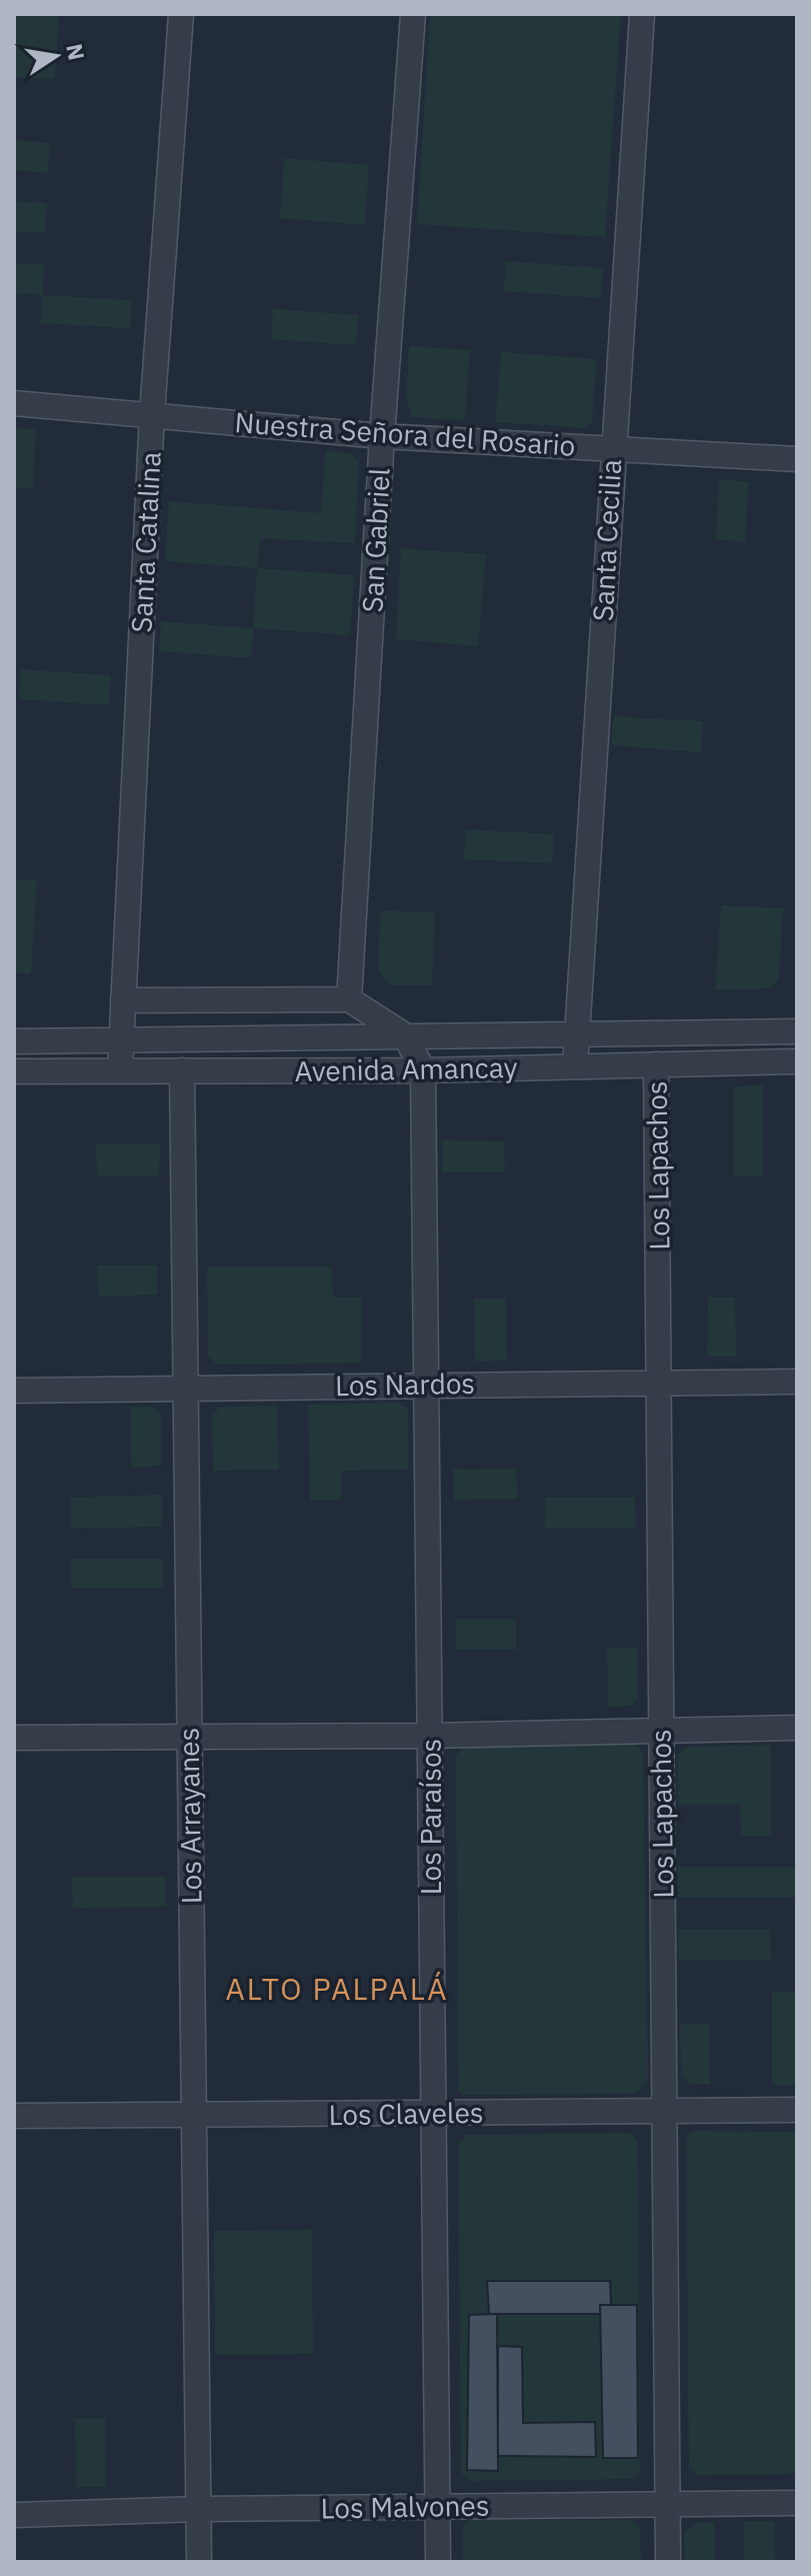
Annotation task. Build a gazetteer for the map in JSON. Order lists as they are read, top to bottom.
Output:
{
  "streets": {
    "street": [
      "Nuestra Señora del Rosario",
      "San Gabriel",
      "Santa Cecilia",
      "Santa Catalina",
      "Avenida Amancay",
      "Los Lapachos",
      "Los Nardos",
      "Los Arrayanes",
      "Los Paraísos",
      "Los Claveles",
      "Los Malvones"
    ]
  },
  "crossings": [
    ["Nuestra Señora del Rosario", "San Gabriel"],
    ["Nuestra Señora del Rosario", "Santa Cecilia"],
    ["Nuestra Señora del Rosario", "Santa Catalina"],
    ["Santa Cecilia", "Avenida Amancay"],
    ["Santa Catalina", "Avenida Amancay"],
    ["Avenida Amancay", "Los Lapachos"],
    ["Avenida Amancay", "Los Arrayanes"],
    ["Avenida Amancay", "Los Paraísos"],
    ["Los Lapachos", "Los Nardos"],
    ["Los Lapachos", "Los Claveles"],
    ["Los Lapachos", "Los Malvones"],
    ["Los Nardos", "Los Arrayanes"],
    ["Los Nardos", "Los Paraísos"],
    ["Los Arrayanes", "Los Claveles"],
    ["Los Arrayanes", "Los Malvones"],
    ["Los Paraísos", "Los Claveles"],
    ["Los Paraísos", "Los Malvones"]
  ],
  "districts": ["ALTO PALPALÁ"],
  "north": "right"
}
